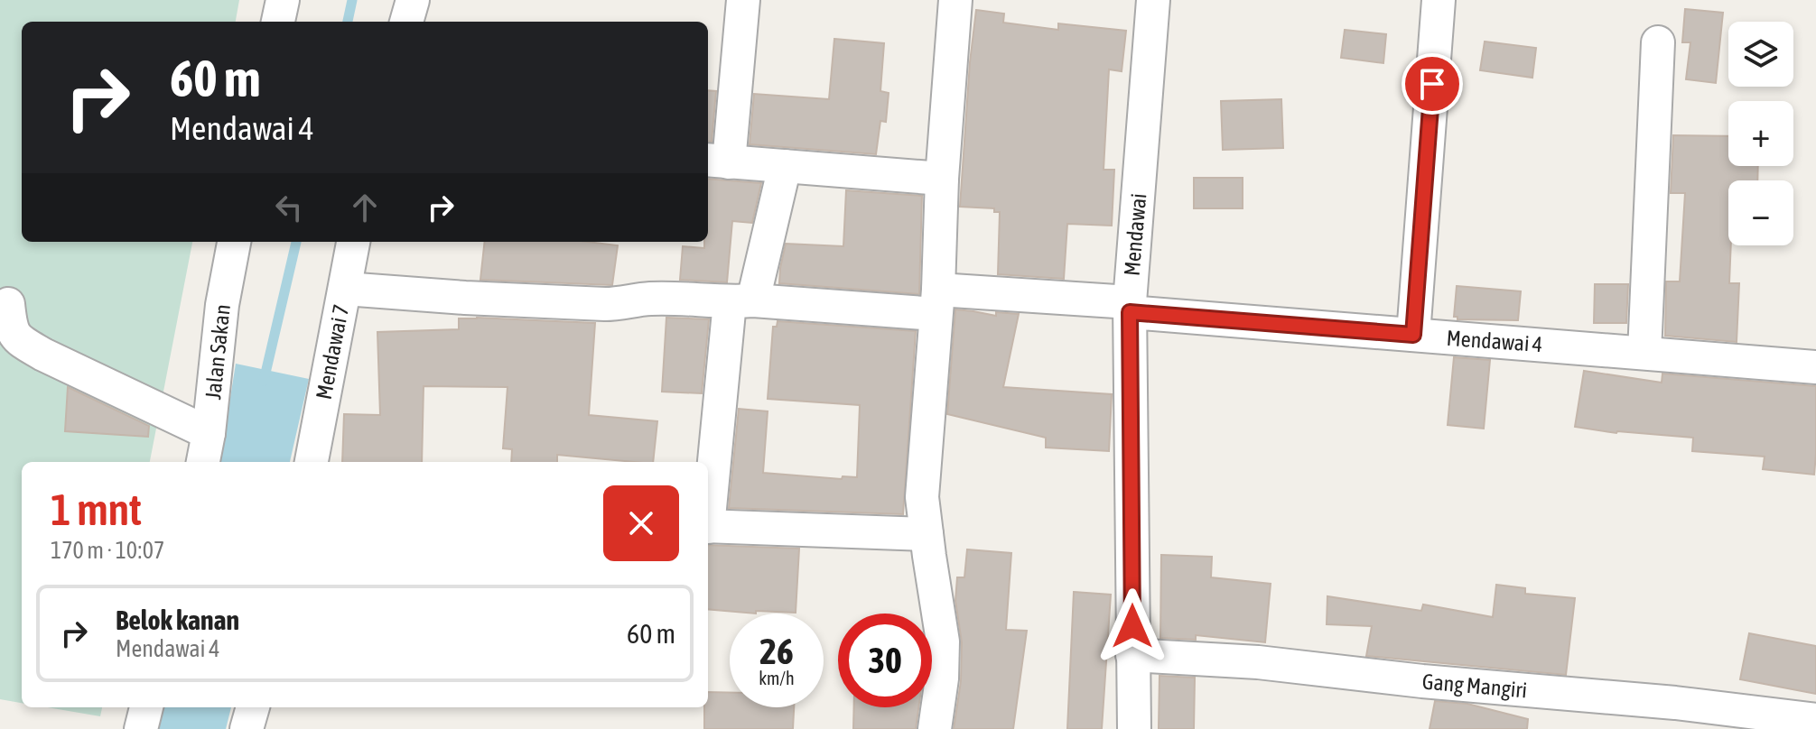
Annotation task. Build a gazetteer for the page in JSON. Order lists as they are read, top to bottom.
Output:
{
  "streets": {
    "street": [
      "Mendawai",
      "Mendawai 4",
      "Jalan Sakan",
      "Mendawai 7",
      "Gang Mangiri"
    ]
  },
  "crossings": [
    ["Mendawai", "Mendawai 4"],
    ["Mendawai", "Gang Mangiri"],
    ["Mendawai 4", "Mendawai 7"]
  ],
  "page": {
    "map_buttons": ["+", "−"],
    "turn": ["60 m", "Mendawai 4"],
    "heading": ["1 mnt", "170 m · 10:07"],
    "list": [
      {
        "name": "Belok kanan",
        "note": "Mendawai 4",
        "value": "60 m"
      }
    ],
    "speed": "26 km/h",
    "limit": "30"
  }
}
